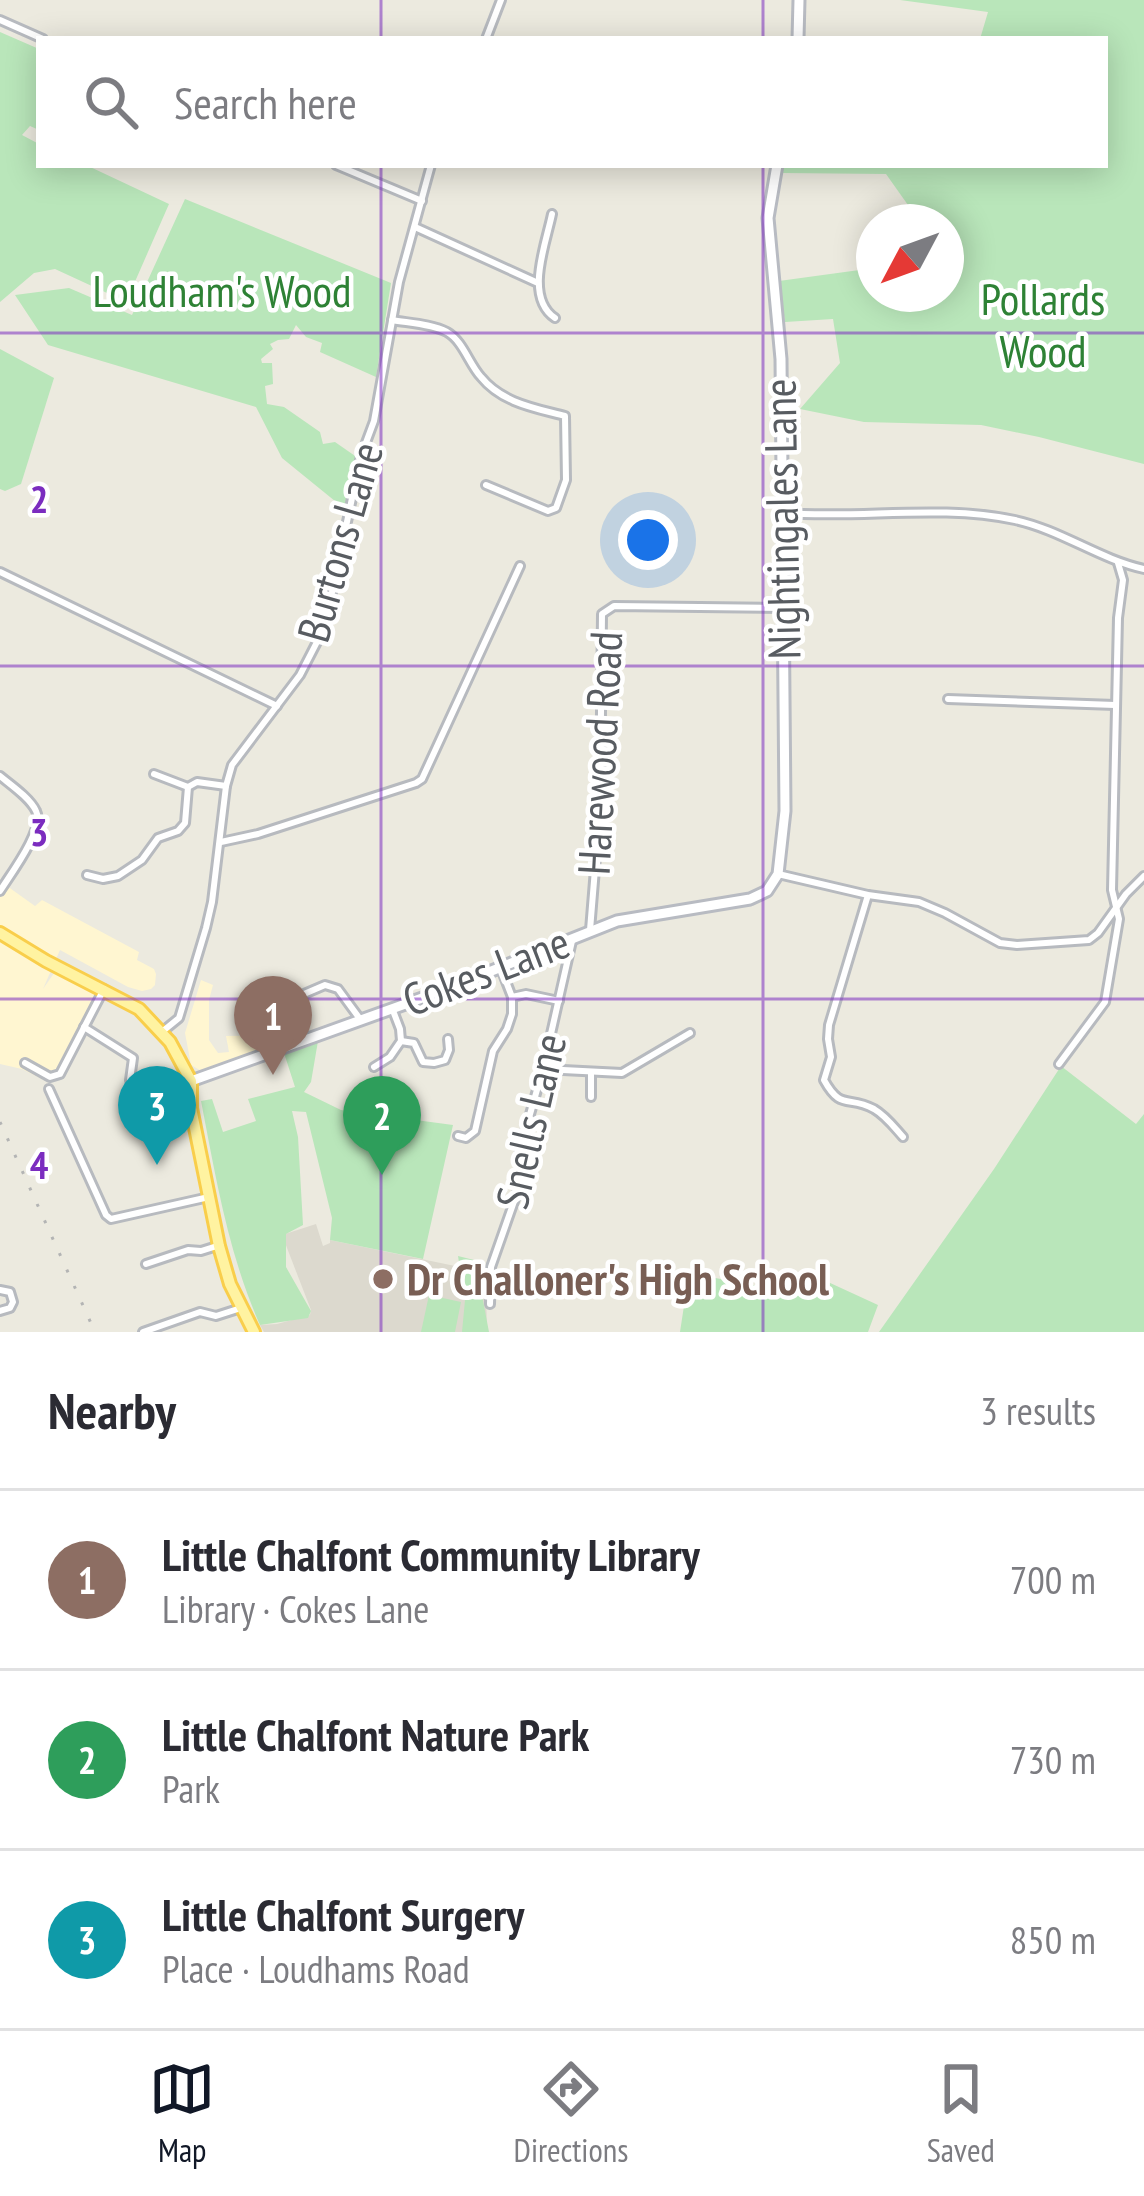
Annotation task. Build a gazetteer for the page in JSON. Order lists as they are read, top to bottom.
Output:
{
  "streets": {
    "main road": ["Nightingales Lane", "Cokes Lane"],
    "street": ["Burtons Lane", "Harewood Road", "Snells Lane"]
  },
  "crossings": [
    ["Nightingales Lane", "Harewood Road"],
    ["Nightingales Lane", "Cokes Lane"],
    ["Harewood Road", "Cokes Lane"],
    ["Cokes Lane", "Snells Lane"]
  ],
  "parks": ["Loudham's Wood", "Pollards Wood"],
  "places": ["Dr Challoner's High School"],
  "north": "bottom left",
  "page": {
    "search": "Search here",
    "pins": ["1", "3", "2"],
    "heading": ["Nearby", "3 results"],
    "list": [
      {
        "mark": "1",
        "name": "Little Chalfont Community Library",
        "note": "Library · Cokes Lane",
        "value": "700 m"
      },
      {
        "mark": "2",
        "name": "Little Chalfont Nature Park",
        "note": "Park",
        "value": "730 m"
      },
      {
        "mark": "3",
        "name": "Little Chalfont Surgery",
        "note": "Place · Loudhams Road",
        "value": "850 m"
      }
    ],
    "nav": ["Map", "Directions", "Saved"]
  },
  "grid": {
    "rows": ["2", "3", "4"]
  }
}
